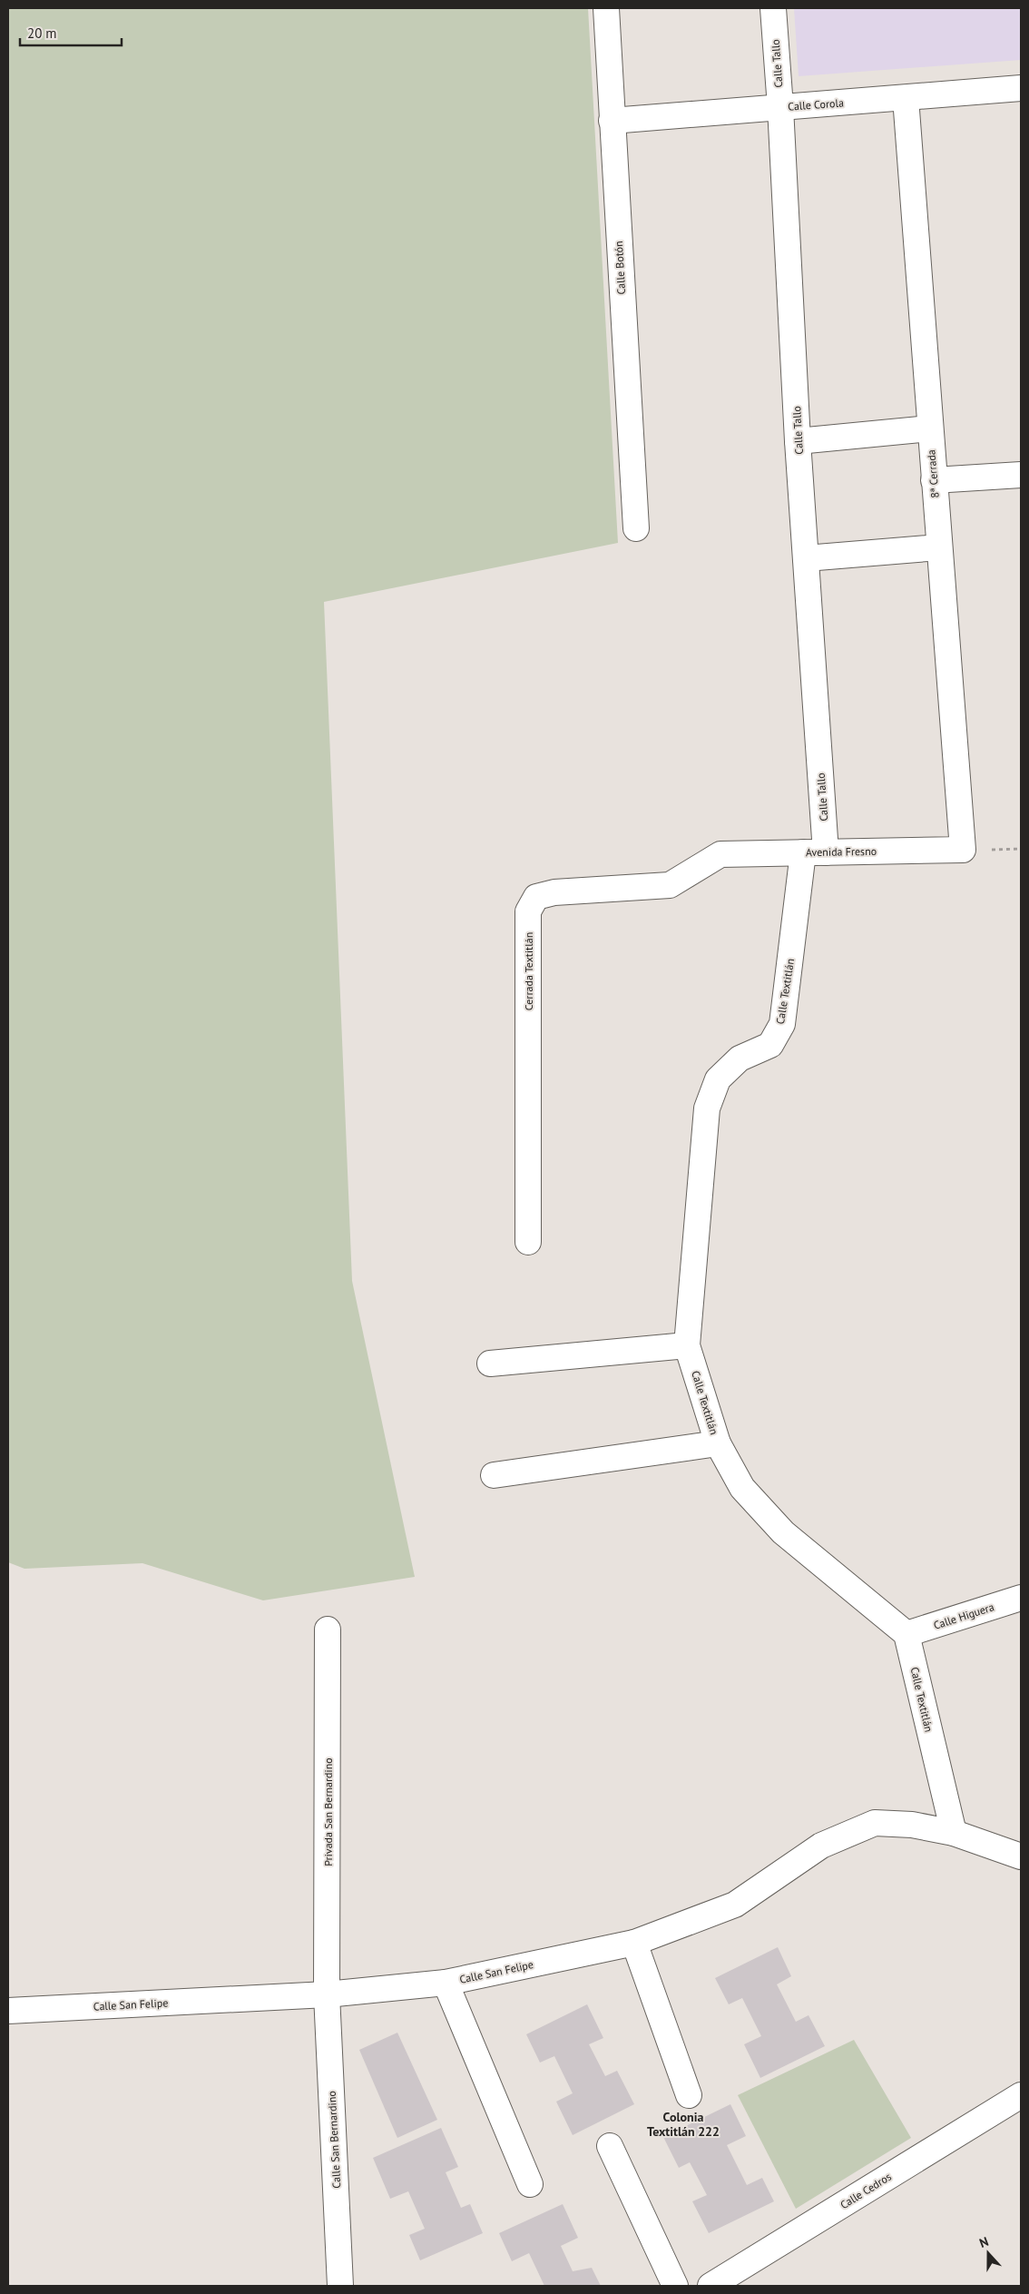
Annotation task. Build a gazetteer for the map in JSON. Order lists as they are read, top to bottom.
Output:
{
  "streets": {
    "street": [
      "Calle Tallo",
      "Calle Corola",
      "Calle Botón",
      "8ª Cerrada",
      "Avenida Fresno",
      "Cerrada Textitlán",
      "Calle Textitlán",
      "Calle Higuera",
      "Privada San Bernardino",
      "Calle San Felipe",
      "Calle San Bernardino",
      "Calle Cedros"
    ]
  },
  "crossings": [
    ["Calle Tallo", "Calle Corola"],
    ["Calle Tallo", "Avenida Fresno"],
    ["Calle Tallo", "Calle Textitlán"],
    ["Calle Corola", "Calle Botón"],
    ["Calle Corola", "8ª Cerrada"],
    ["8ª Cerrada", "Avenida Fresno"],
    ["Avenida Fresno", "Cerrada Textitlán"],
    ["Avenida Fresno", "Calle Textitlán"],
    ["Calle Textitlán", "Calle Higuera"],
    ["Calle Textitlán", "Calle San Felipe"],
    ["Privada San Bernardino", "Calle San Felipe"],
    ["Privada San Bernardino", "Calle San Bernardino"],
    ["Calle San Felipe", "Calle San Bernardino"]
  ],
  "districts": ["Colonia Textitlán 222"],
  "scale_bar": "20 m",
  "north": "top"
}
